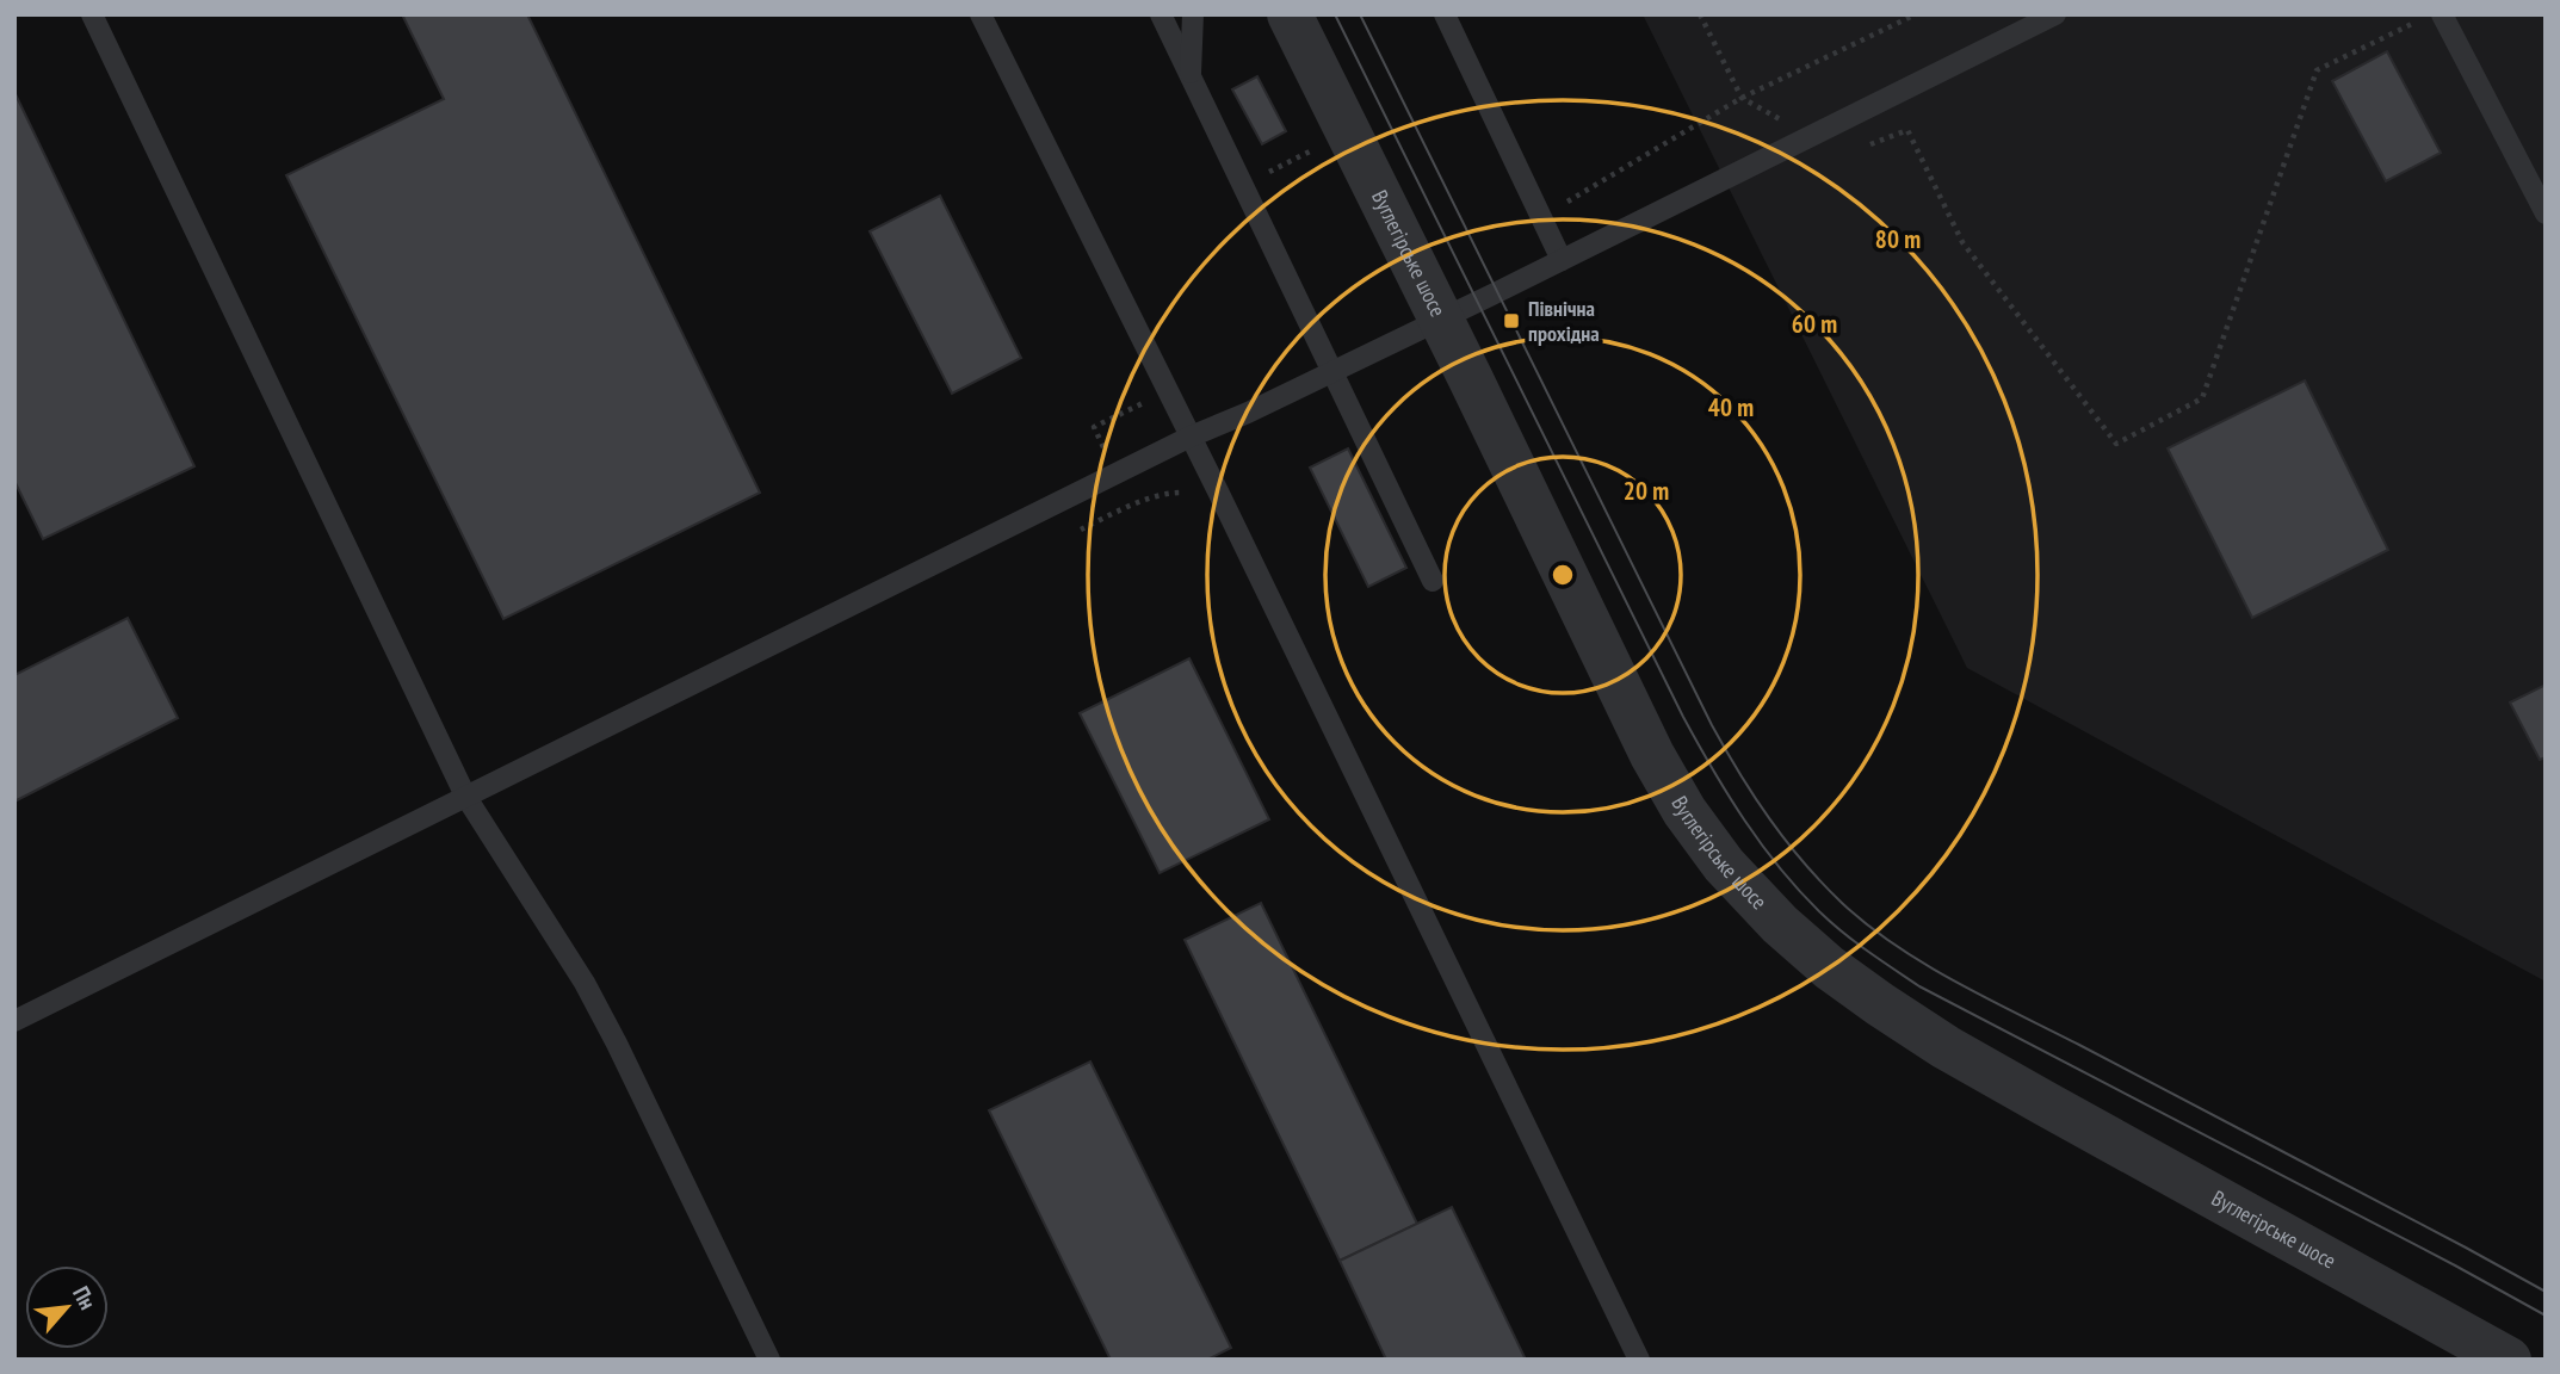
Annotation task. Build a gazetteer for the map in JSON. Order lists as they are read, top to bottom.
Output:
{
  "streets": {
    "street": ["Вуглегірське шосе"]
  },
  "places": {
    "transit": ["Північна прохідна"]
  },
  "north": "top right",
  "rings": [
    "80 m",
    "60 m",
    "40 m",
    "20 m"
  ]
}
